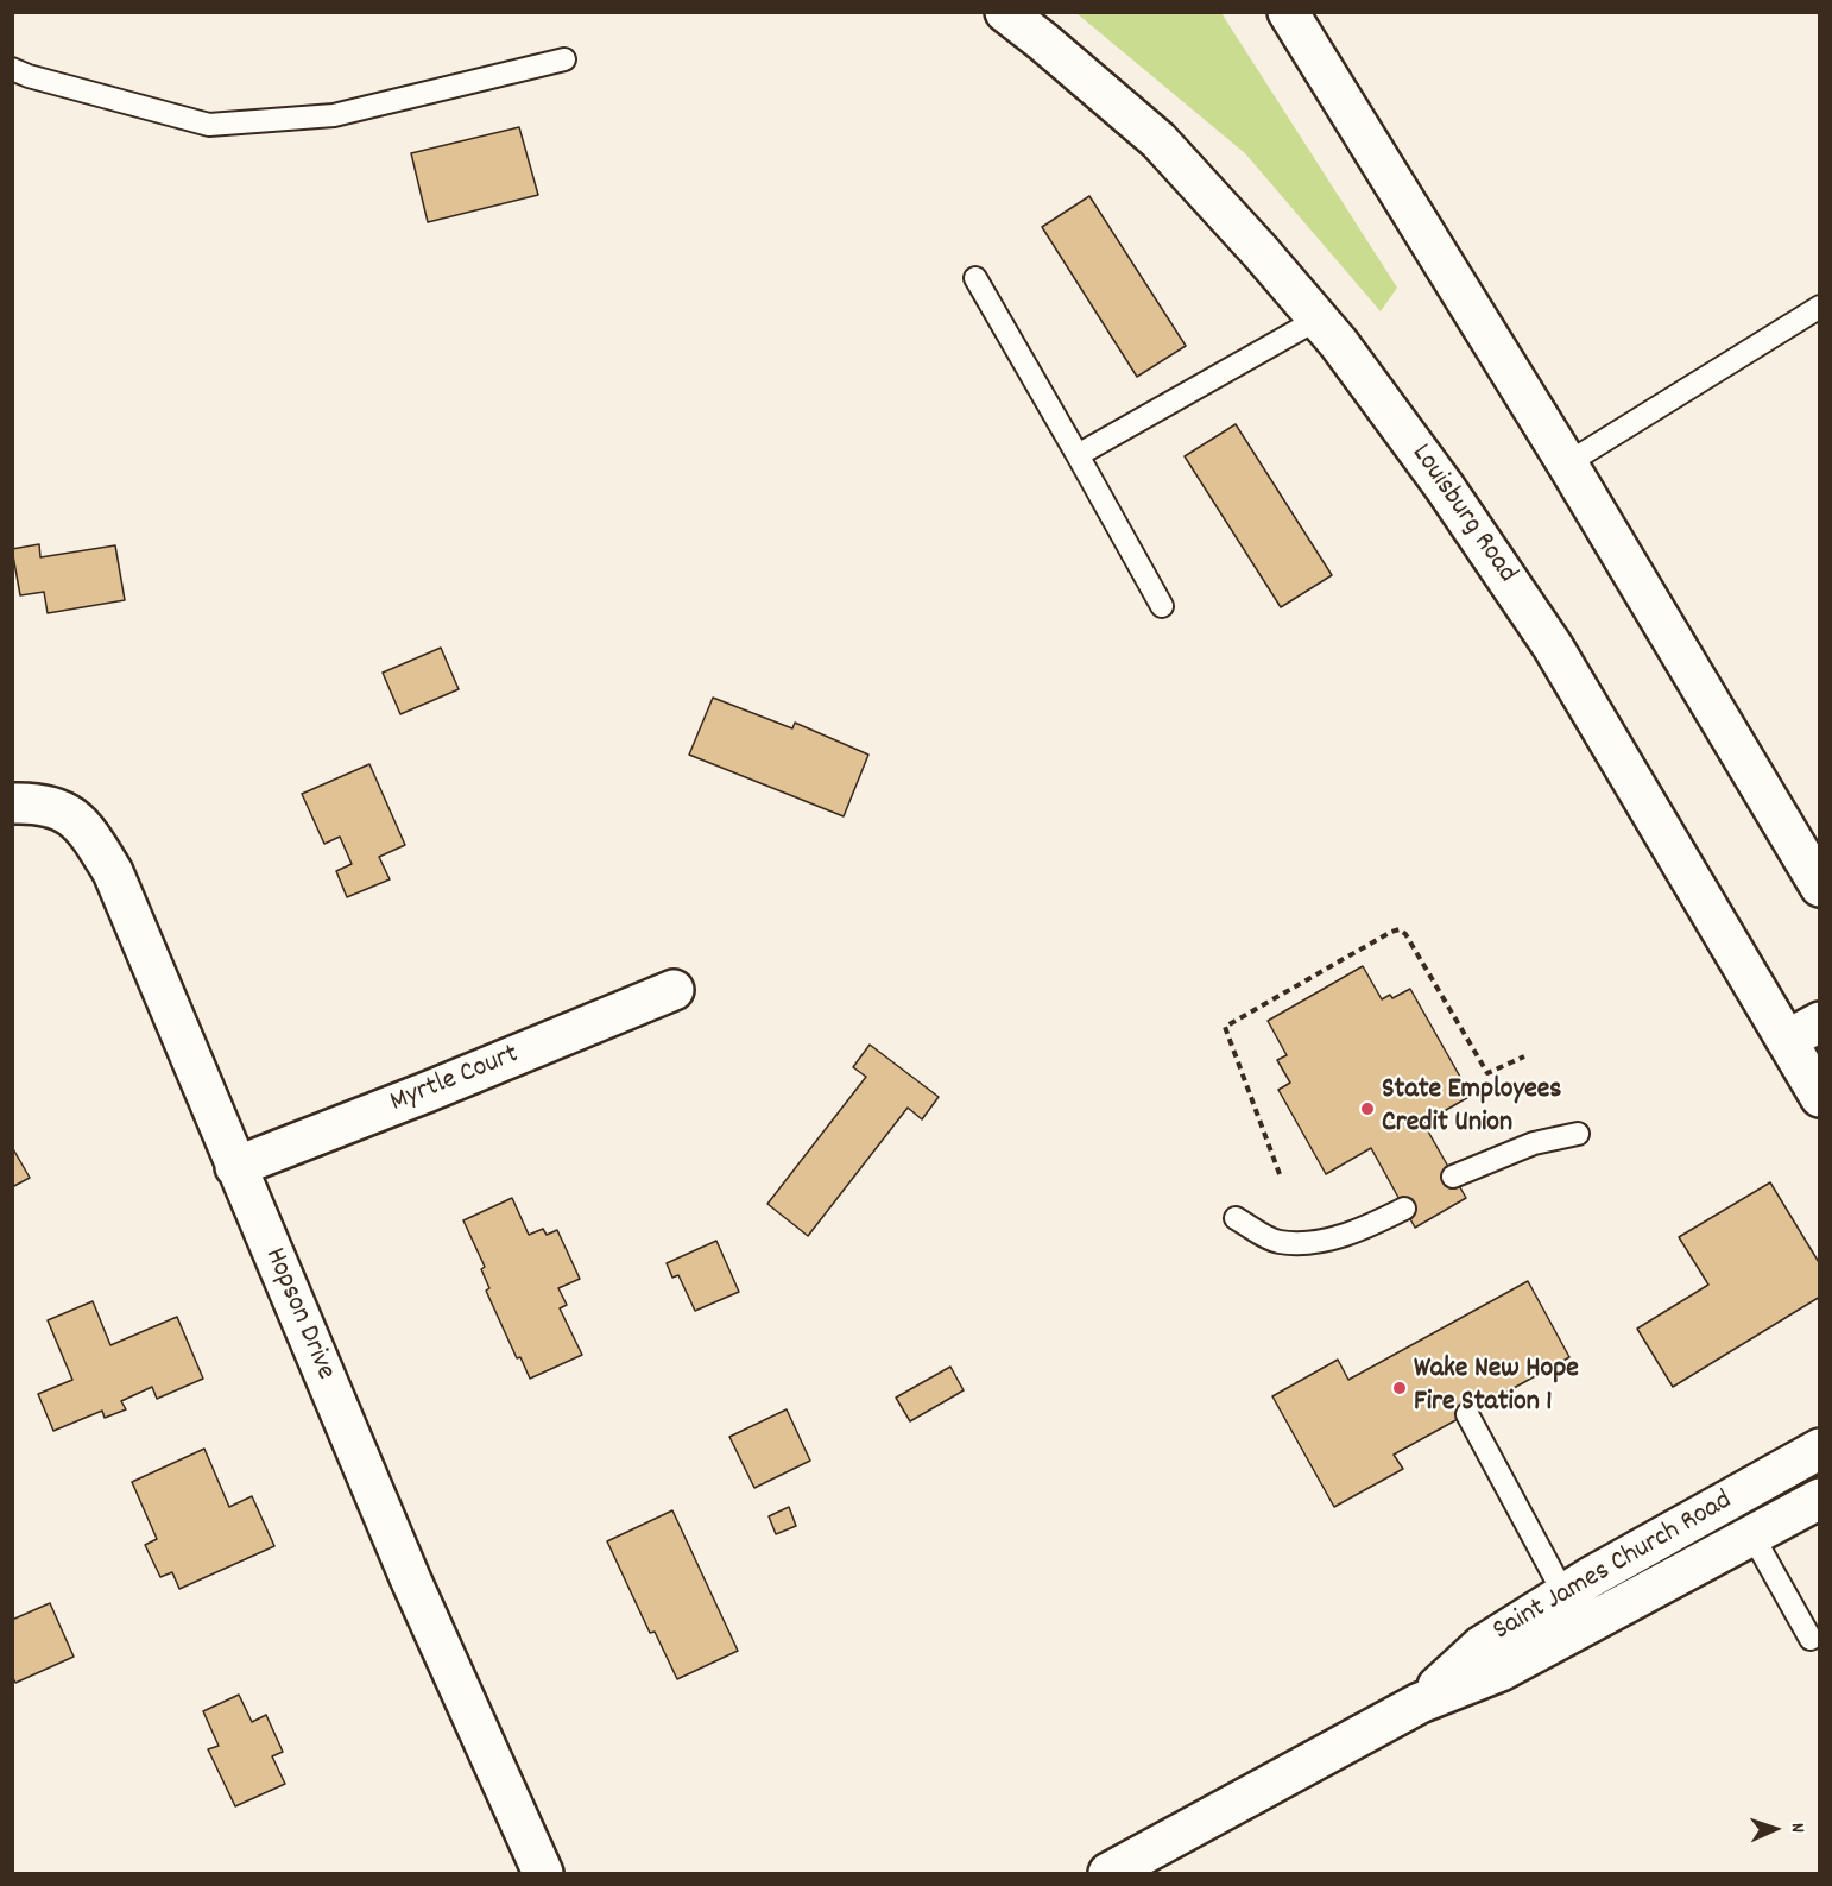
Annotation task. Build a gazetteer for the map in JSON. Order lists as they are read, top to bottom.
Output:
{
  "streets": {
    "main road": [
      "Louisburg Road",
      "Myrtle Court",
      "Hopson Drive",
      "Saint James Church Road"
    ]
  },
  "crossings": [
    ["Myrtle Court", "Hopson Drive"]
  ],
  "places": ["State Employees Credit Union", "Wake New Hope Fire Station 1"],
  "north": "right"
}
